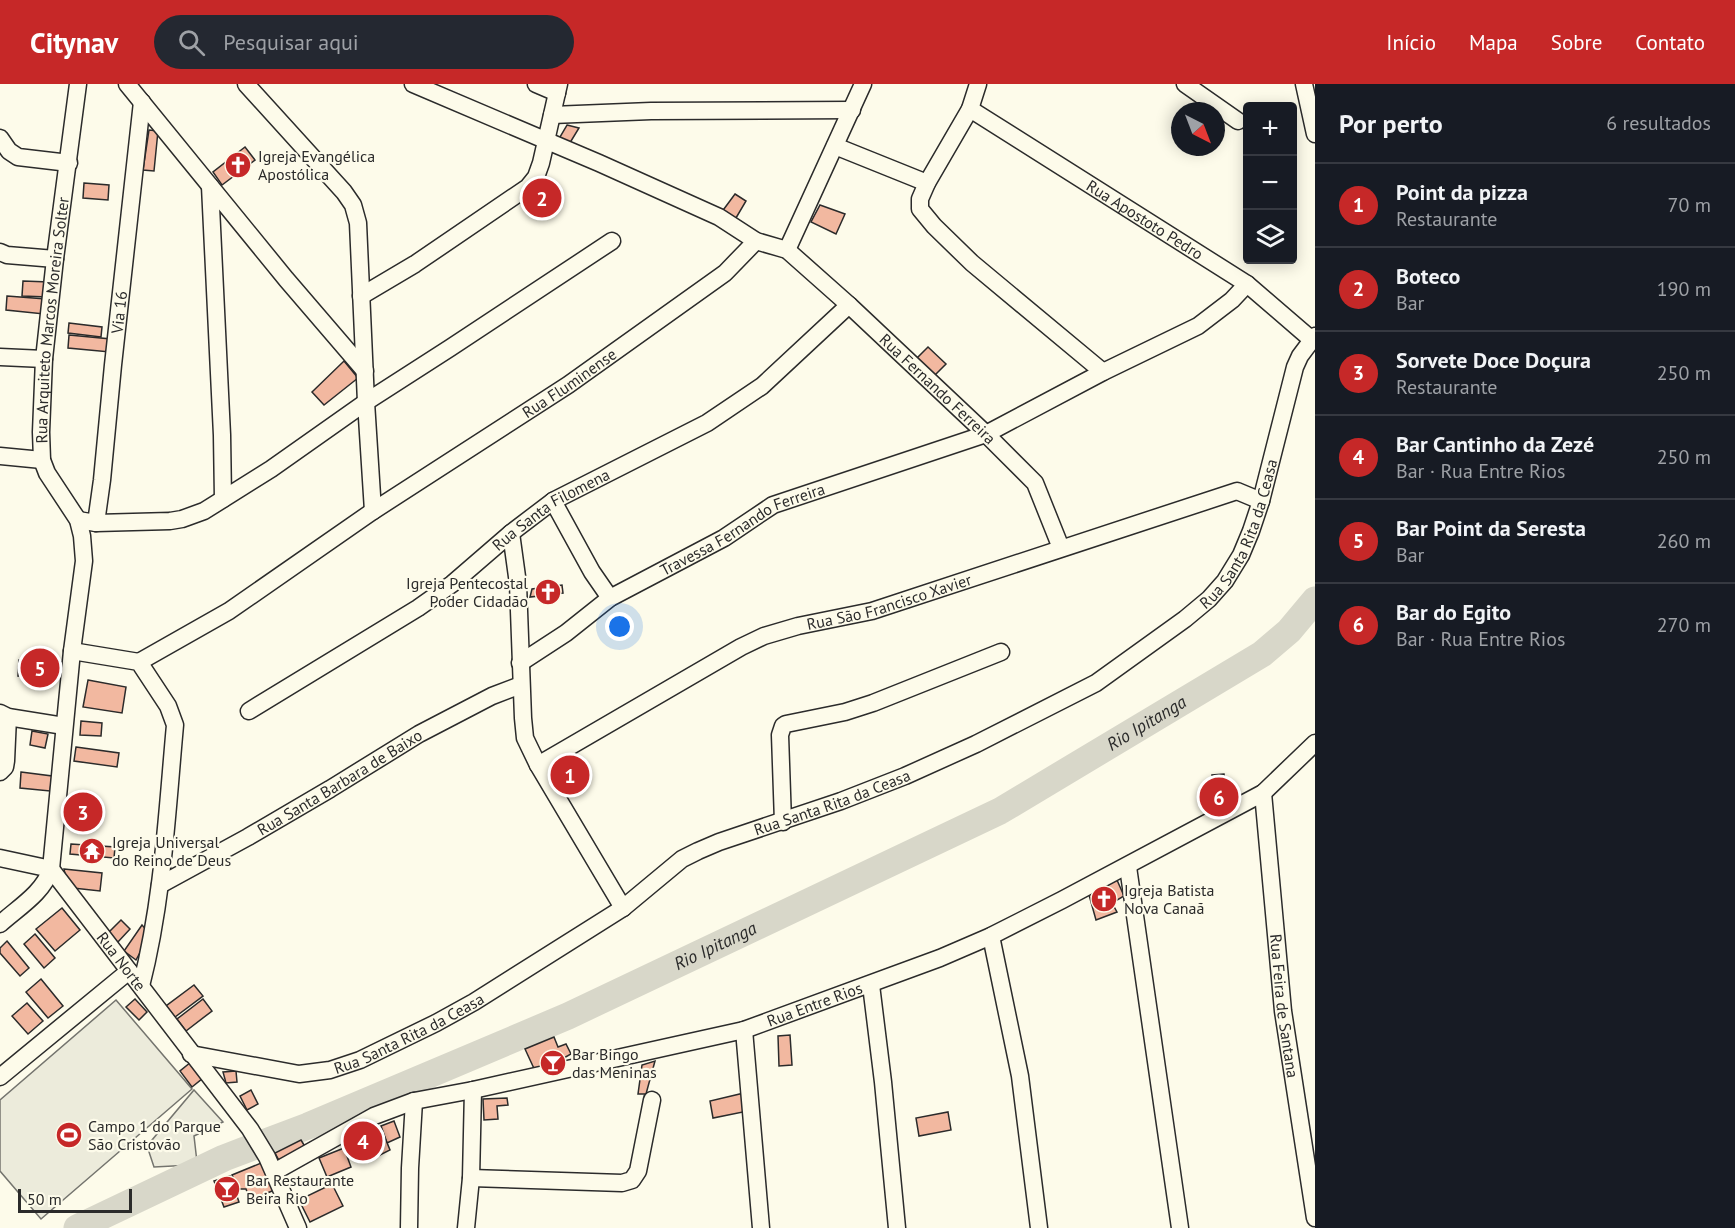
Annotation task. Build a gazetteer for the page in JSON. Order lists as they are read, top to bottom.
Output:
{
  "streets": {
    "street": [
      "Rua Apostoto Pedro",
      "Via 16",
      "Rua Arquiteto Marcos Moreira Solter",
      "Rua Fluminense",
      "Rua Fernando Ferreira",
      "Rua Santa Filomena",
      "Travessa Fernando Ferreira",
      "Rua Santa Rita da Ceasa",
      "Rua São Francisco Xavier",
      "Rua Santa Barbara de Baixo",
      "Rua Norte",
      "Rua Entre Rios",
      "Rua Feira de Santana"
    ]
  },
  "crossings": [
    ["Rua Apostoto Pedro", "Travessa Fernando Ferreira"],
    ["Rua Apostoto Pedro", "Rua Santa Rita da Ceasa"],
    ["Rua Arquiteto Marcos Moreira Solter", "Rua Norte"],
    ["Rua Fernando Ferreira", "Rua Santa Filomena"],
    ["Rua Fernando Ferreira", "Travessa Fernando Ferreira"],
    ["Rua Fernando Ferreira", "Rua São Francisco Xavier"],
    ["Rua Santa Rita da Ceasa", "Rua São Francisco Xavier"],
    ["Rua Santa Rita da Ceasa", "Rua Norte"],
    ["Rua Norte", "Rua Entre Rios"],
    ["Rua Entre Rios", "Rua Feira de Santana"]
  ],
  "water": ["Rio Ipitanga"],
  "places": {
    "church": ["Igreja Evangélica Apostólica", "Igreja Pentecostal Poder Cidadão", "Igreja Batista Nova Canaã"],
    "temple": ["Igreja Universal do Reino de Deus"],
    "bar": ["Bar Bingo das Meninas", "Bar Restaurante Beira Rio"],
    "sports": ["Campo 1 do Parque São Cristovão"]
  },
  "scale_bar": "50 m",
  "north": "bottom right",
  "page": {
    "header": "Citynav",
    "search": "Pesquisar aqui",
    "nav": [
      "Início",
      "Mapa",
      "Sobre",
      "Contato"
    ],
    "heading": ["Por perto", "6 resultados"],
    "map_buttons": ["+", "−"],
    "list": [
      {
        "mark": "1",
        "name": "Point da pizza",
        "note": "Restaurante",
        "value": "70 m"
      },
      {
        "mark": "2",
        "name": "Boteco",
        "note": "Bar",
        "value": "190 m"
      },
      {
        "mark": "3",
        "name": "Sorvete Doce Doçura",
        "note": "Restaurante",
        "value": "250 m"
      },
      {
        "mark": "4",
        "name": "Bar Cantinho da Zezé",
        "note": "Bar · Rua Entre Rios",
        "value": "250 m"
      },
      {
        "mark": "5",
        "name": "Bar Point da Seresta",
        "note": "Bar",
        "value": "260 m"
      },
      {
        "mark": "6",
        "name": "Bar do Egito",
        "note": "Bar · Rua Entre Rios",
        "value": "270 m"
      }
    ],
    "pins": [
      "2",
      "5",
      "1",
      "6",
      "3",
      "4"
    ],
    "scale": "50 m"
  }
}
